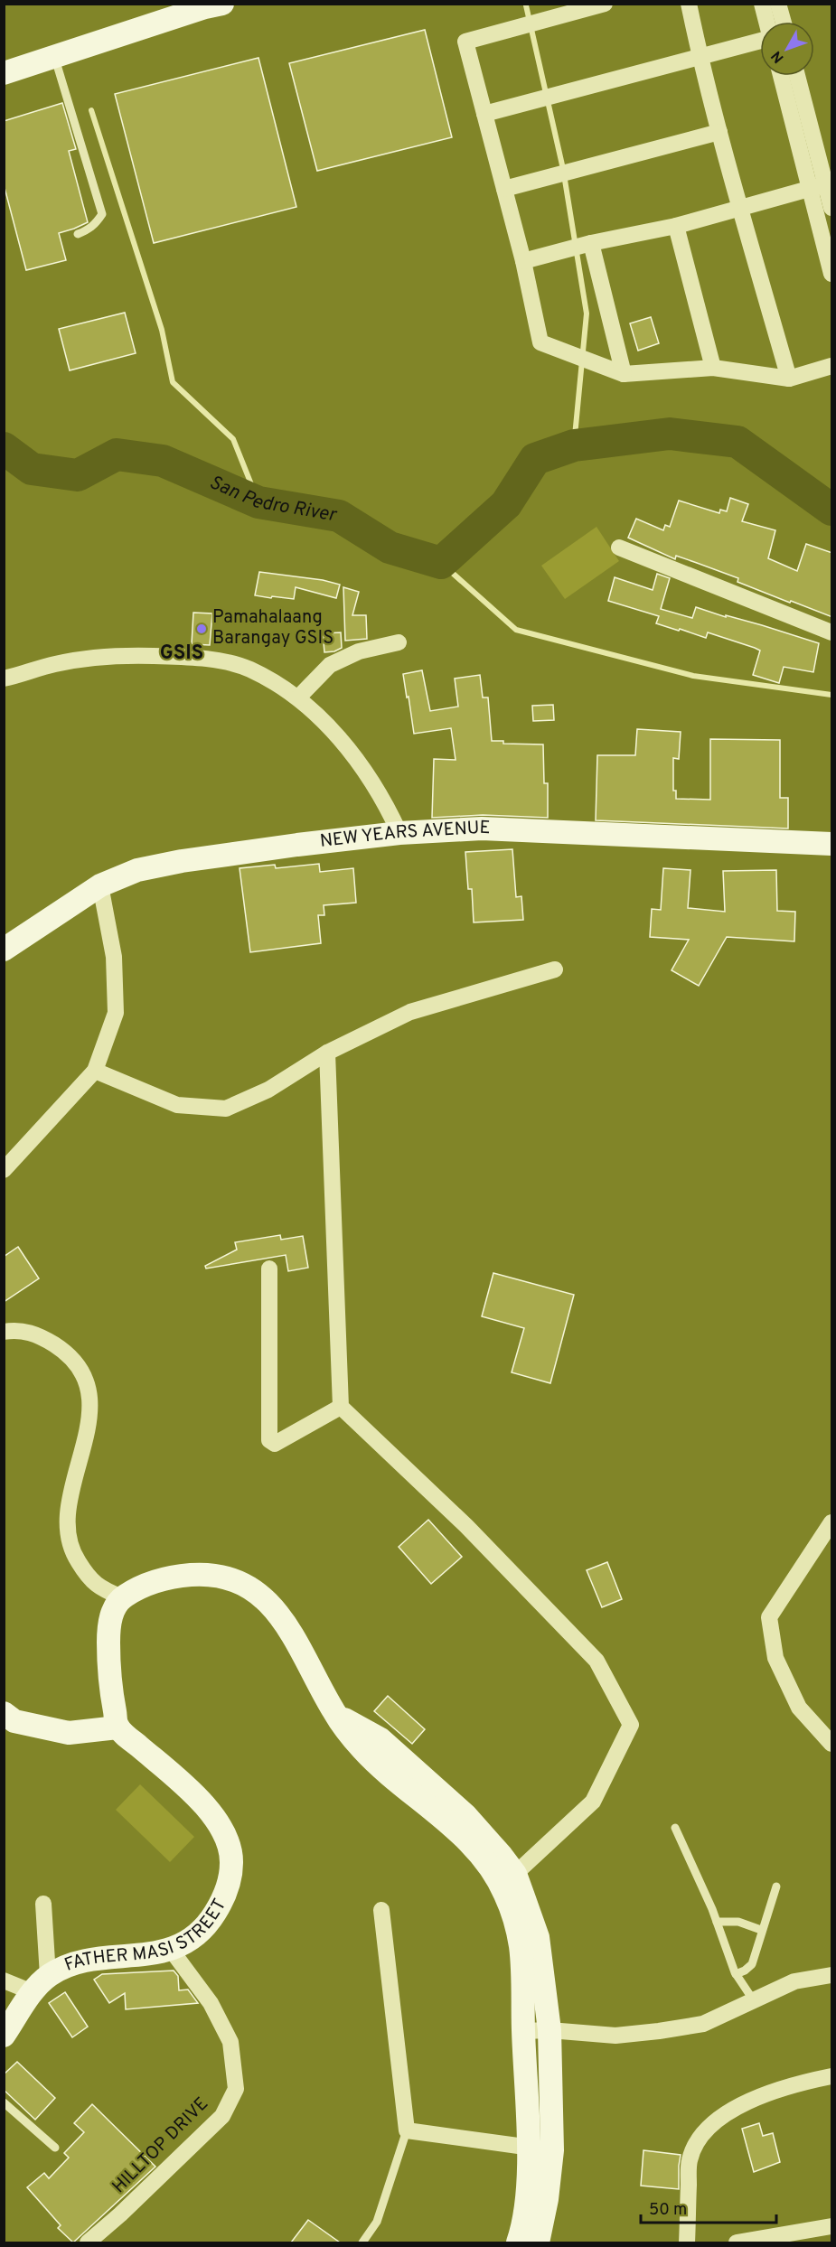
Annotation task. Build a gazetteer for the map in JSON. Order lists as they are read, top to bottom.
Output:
{
  "streets": {
    "street": ["NEW YEARS AVENUE", "FATHER MASI STREET", "HILLTOP DRIVE"]
  },
  "crossings": [
    ["FATHER MASI STREET", "HILLTOP DRIVE"]
  ],
  "districts": ["GSIS"],
  "water": ["San Pedro River"],
  "places": ["Pamahalaang Barangay GSIS"],
  "scale_bar": "50 m",
  "north": "bottom left"
}
